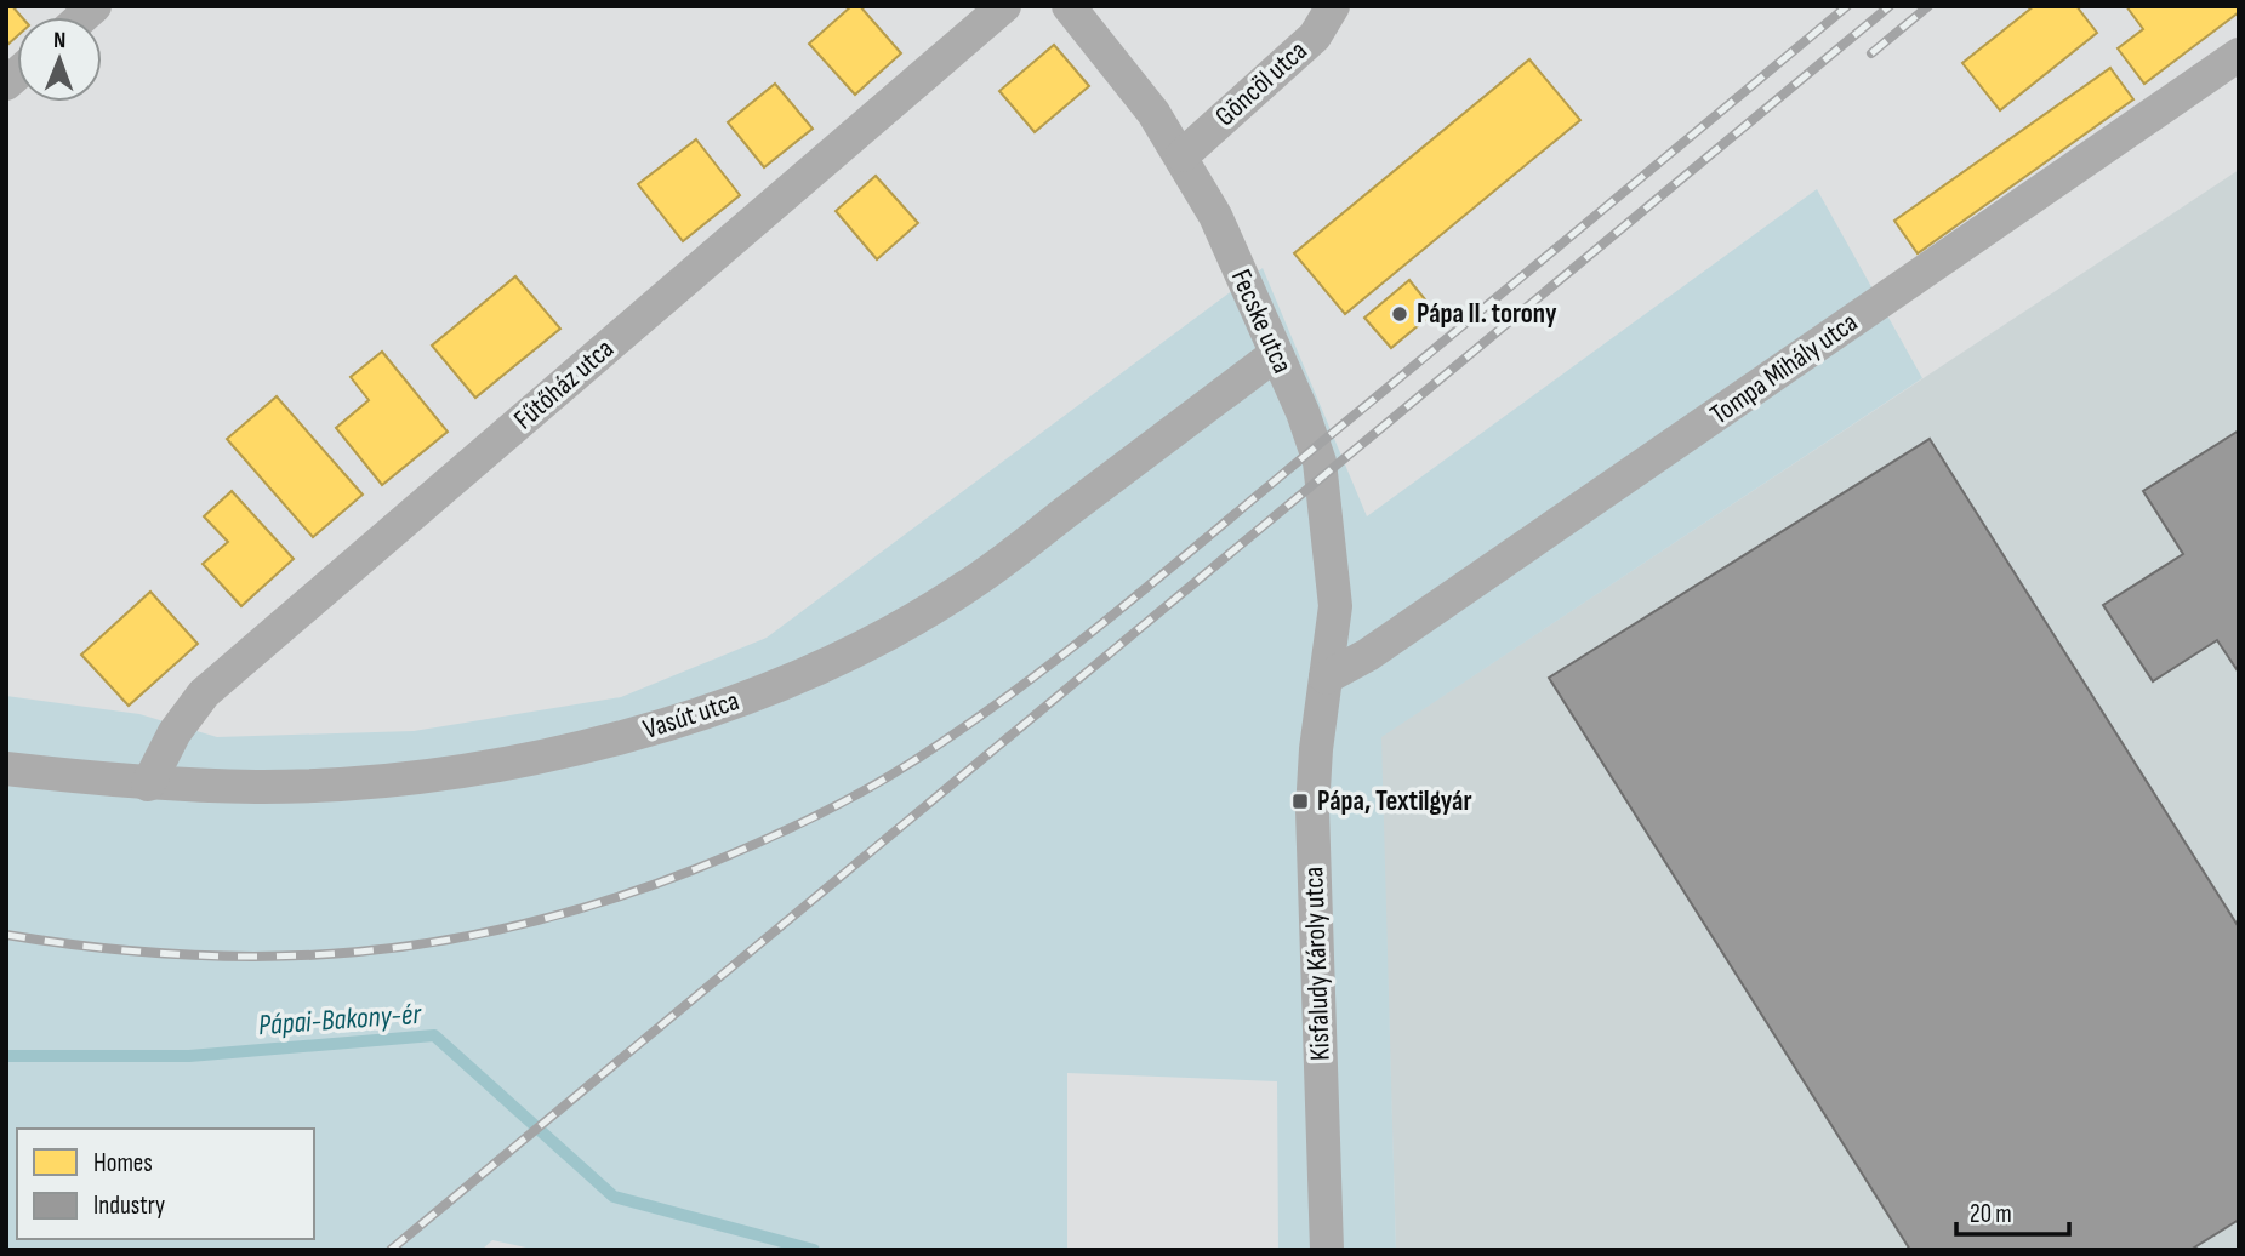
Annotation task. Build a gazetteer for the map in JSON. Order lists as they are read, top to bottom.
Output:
{
  "streets": {
    "street": [
      "Göncöl utca",
      "Fecske utca",
      "Tompa Mihály utca",
      "Fűtőház utca",
      "Vasút utca",
      "Kisfaludy Károly utca"
    ]
  },
  "crossings": [
    ["Göncöl utca", "Fecske utca"],
    ["Fecske utca", "Tompa Mihály utca"],
    ["Fecske utca", "Vasút utca"],
    ["Fecske utca", "Kisfaludy Károly utca"],
    ["Tompa Mihály utca", "Kisfaludy Károly utca"],
    ["Fűtőház utca", "Vasút utca"]
  ],
  "water": ["Pápai-Bakony-ér"],
  "places": {
    "other": ["Pápa II. torony"],
    "transit": ["Pápa, Textilgyár"]
  },
  "legend": ["Homes", "Industry"],
  "scale_bar": "20 m",
  "north": "top"
}
